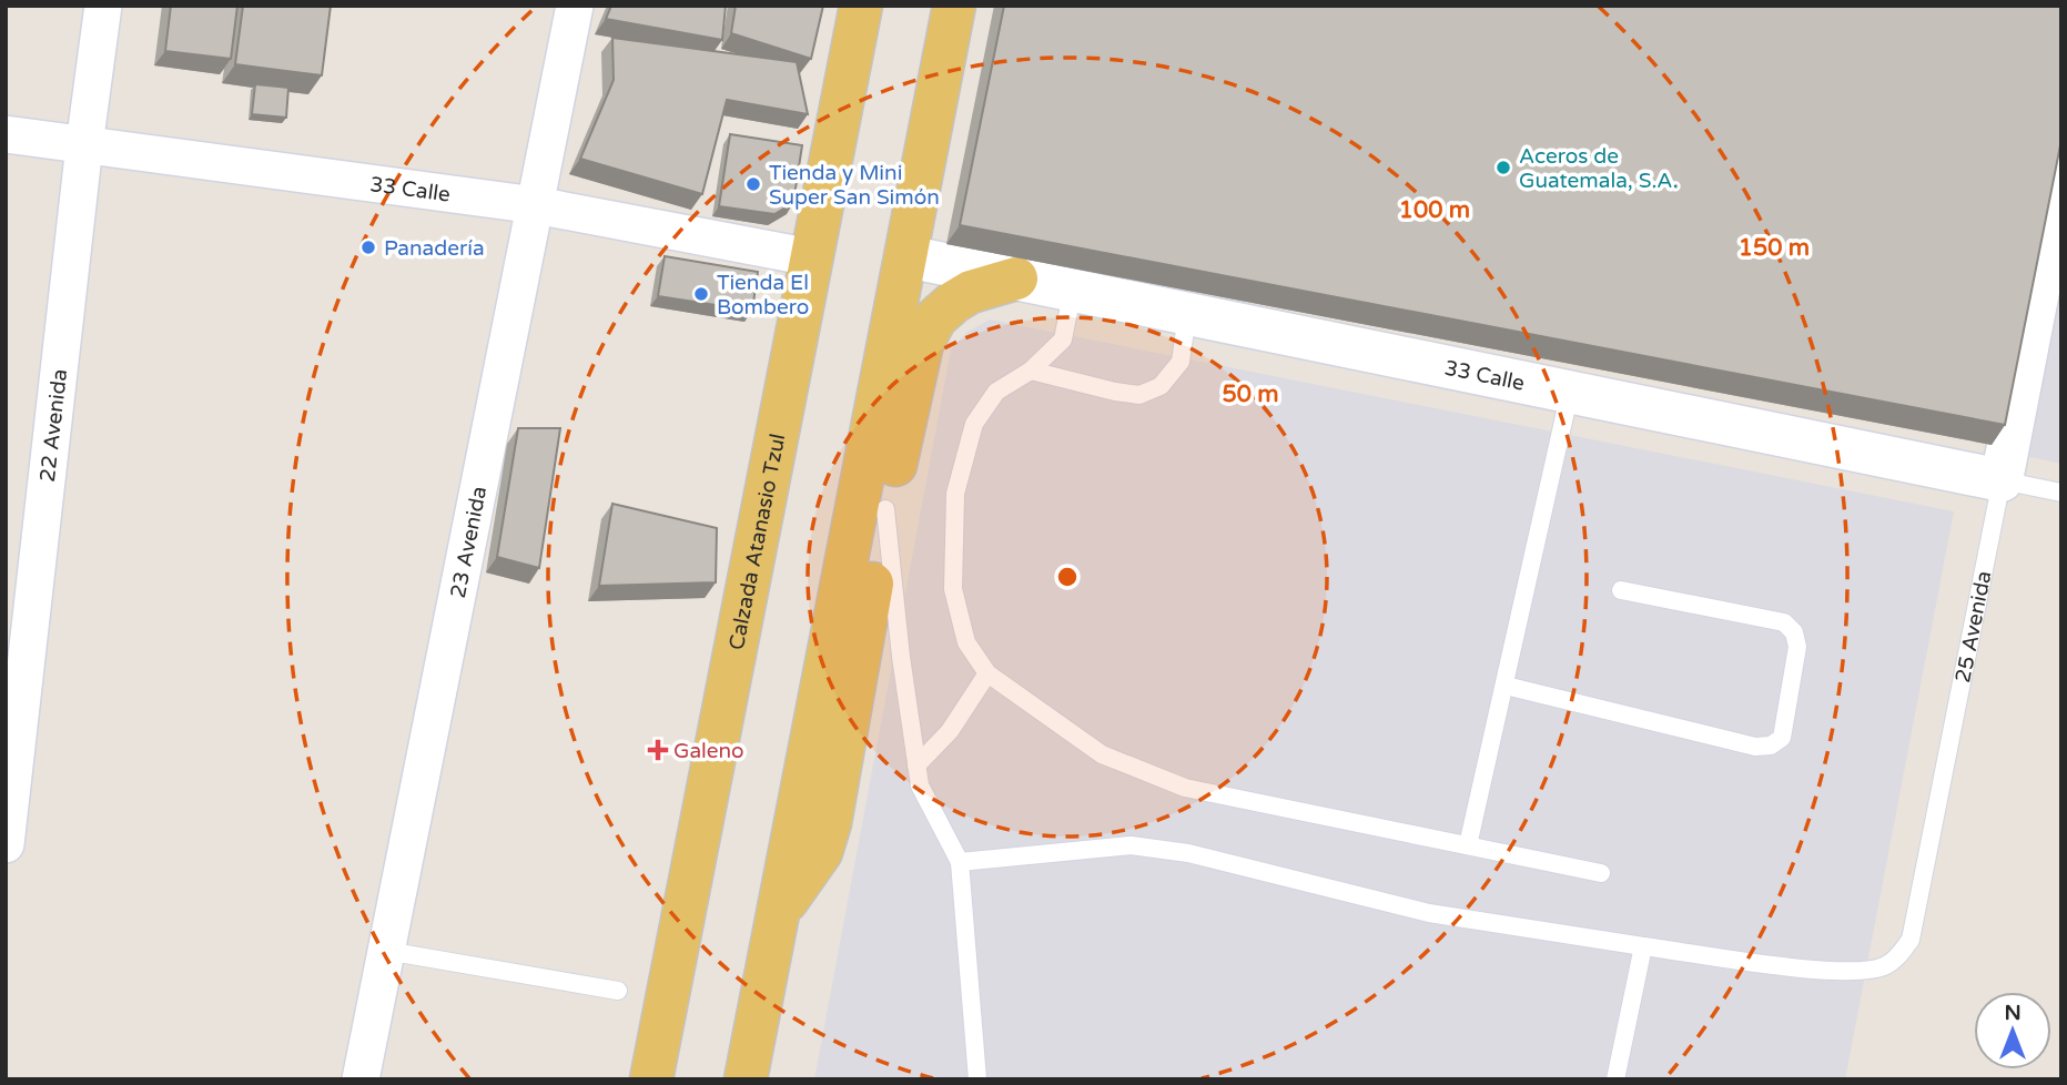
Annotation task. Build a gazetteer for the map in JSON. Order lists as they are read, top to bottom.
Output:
{
  "streets": {
    "main road": ["Calzada Atanasio Tzul"],
    "street": [
      "33 Calle",
      "22 Avenida",
      "23 Avenida",
      "25 Avenida"
    ]
  },
  "crossings": [
    ["33 Calle", "22 Avenida"],
    ["33 Calle", "23 Avenida"],
    ["33 Calle", "Calzada Atanasio Tzul"],
    ["33 Calle", "25 Avenida"]
  ],
  "places": {
    "other": [
      "Aceros de Guatemala, S.A.",
      "Tienda y Mini Super San Simón",
      "Panadería",
      "Tienda El Bombero"
    ],
    "health": ["Galeno"]
  },
  "north": "top",
  "rings": ["100 m", "150 m", "50 m"]
}
